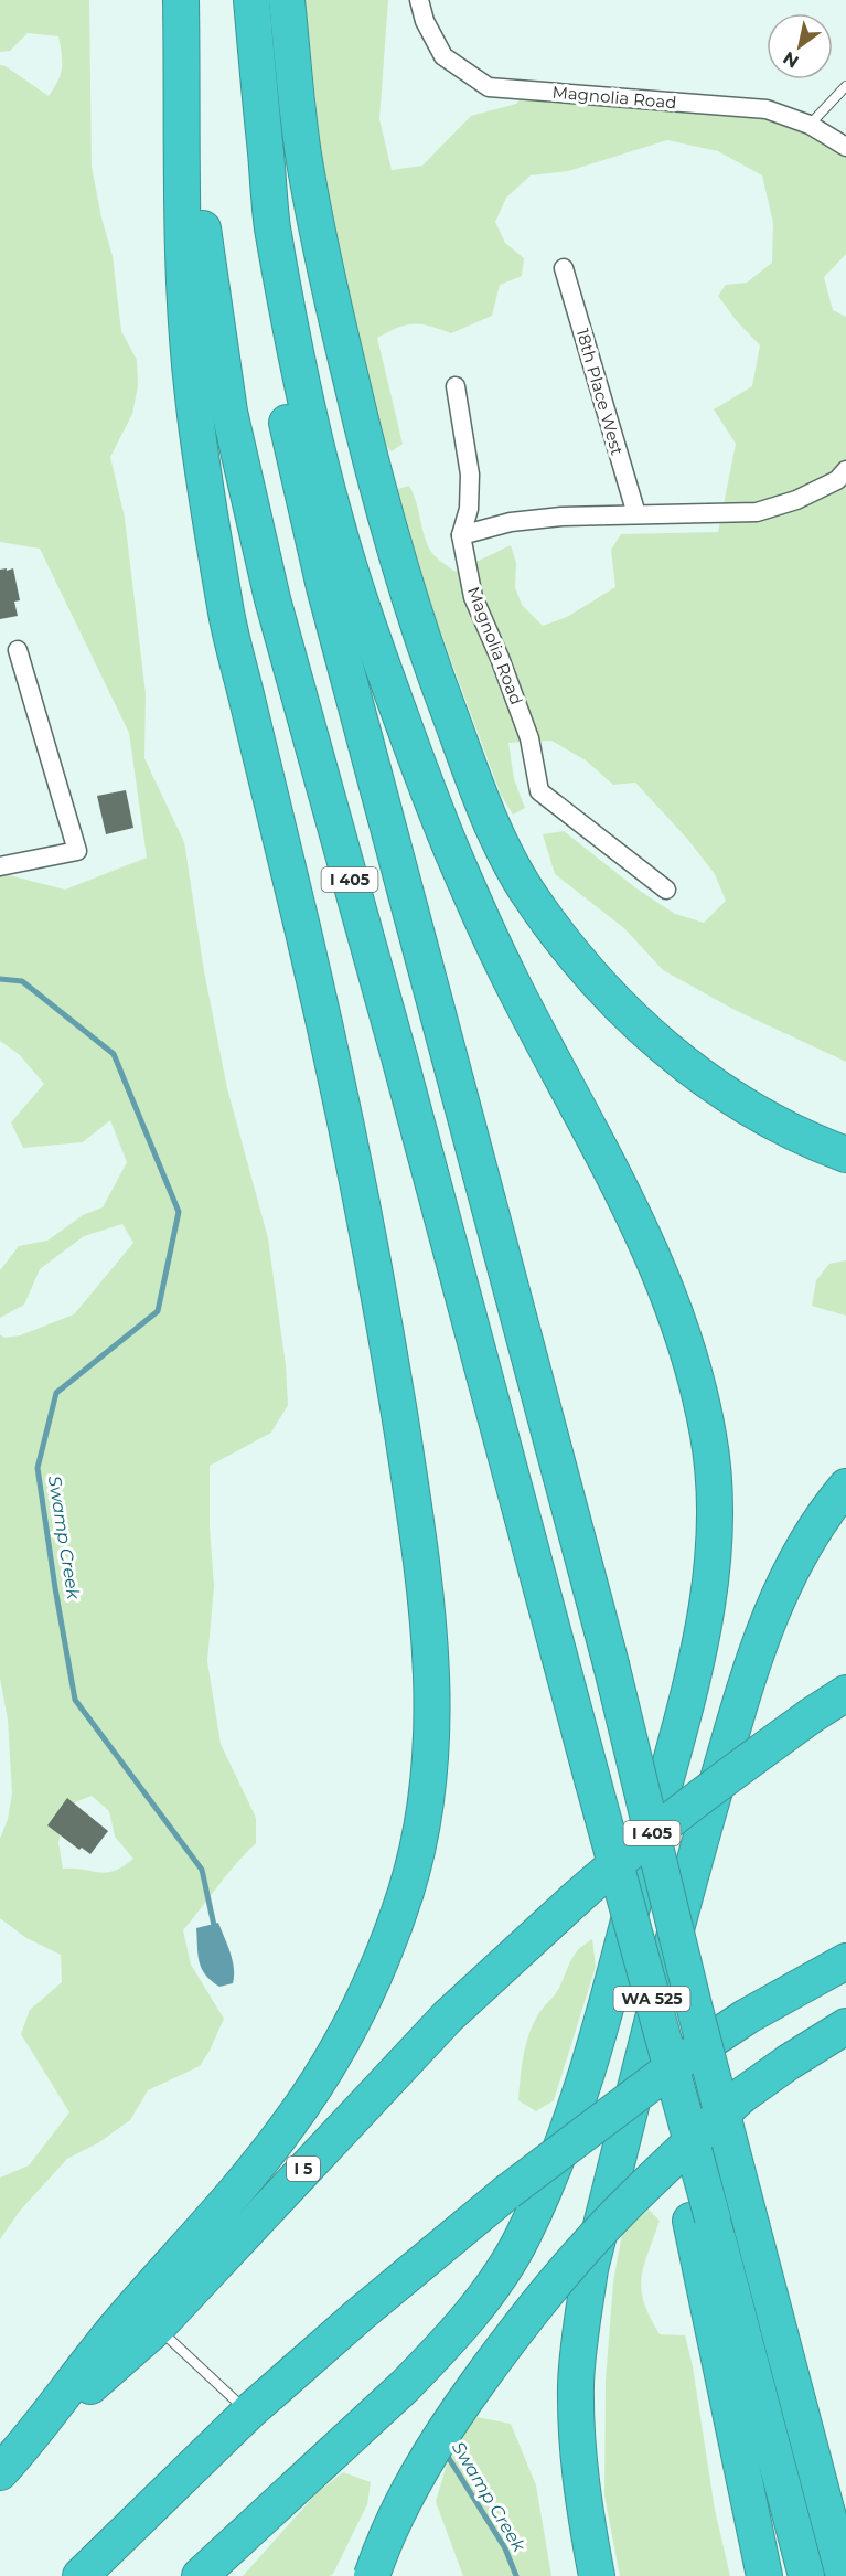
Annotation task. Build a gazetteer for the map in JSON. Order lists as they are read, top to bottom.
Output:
{
  "streets": {
    "highway": ["I 405", "WA 525", "I 5"],
    "street": ["Magnolia Road", "18th Place West"]
  },
  "crossings": [
    ["I 405", "WA 525"]
  ],
  "water": ["Swamp Creek"],
  "north": "bottom left"
}
